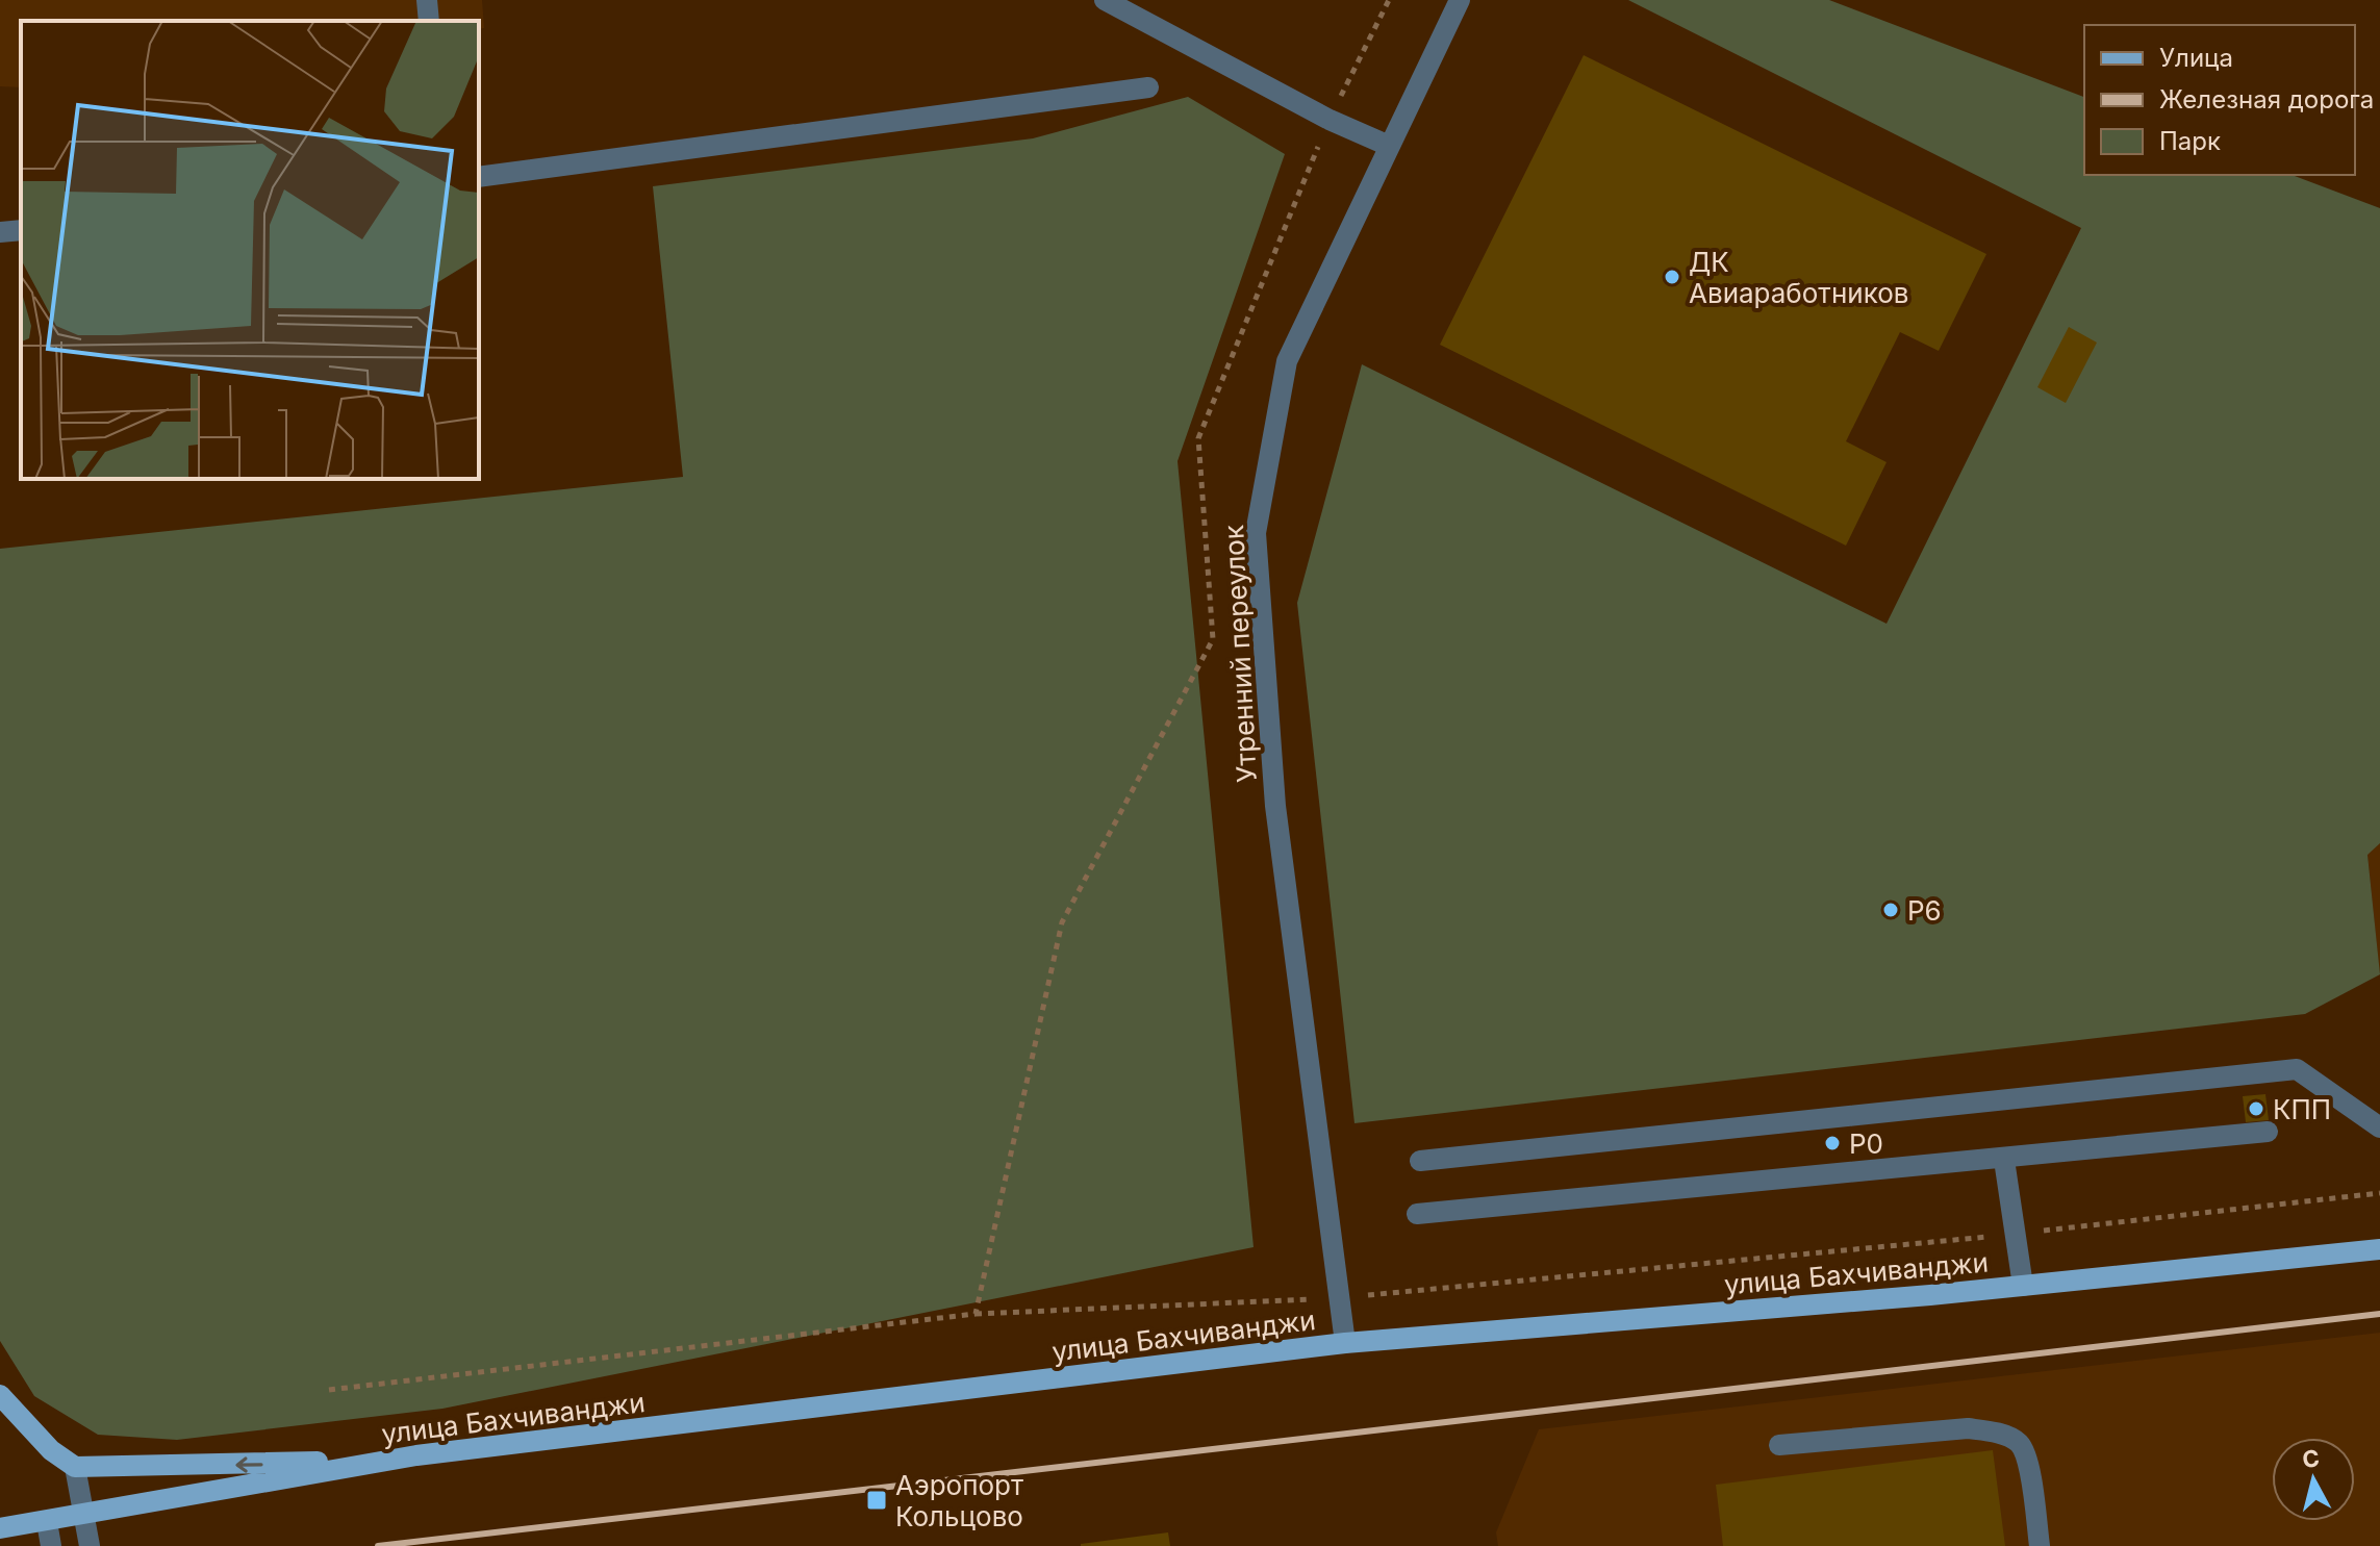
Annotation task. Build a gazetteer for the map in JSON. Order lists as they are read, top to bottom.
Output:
{
  "streets": {
    "main road": ["улица Бахчиванджи"],
    "street": ["Утренний переулок"]
  },
  "crossings": [
    ["Утренний переулок", "улица Бахчиванджи"]
  ],
  "places": {
    "other": [
      "ДК Авиаработников",
      "P6",
      "КПП",
      "P0"
    ],
    "transit": ["Аэропорт Кольцово"]
  },
  "legend": ["Улица", "Железная дорога", "Парк"],
  "north": "top"
}
